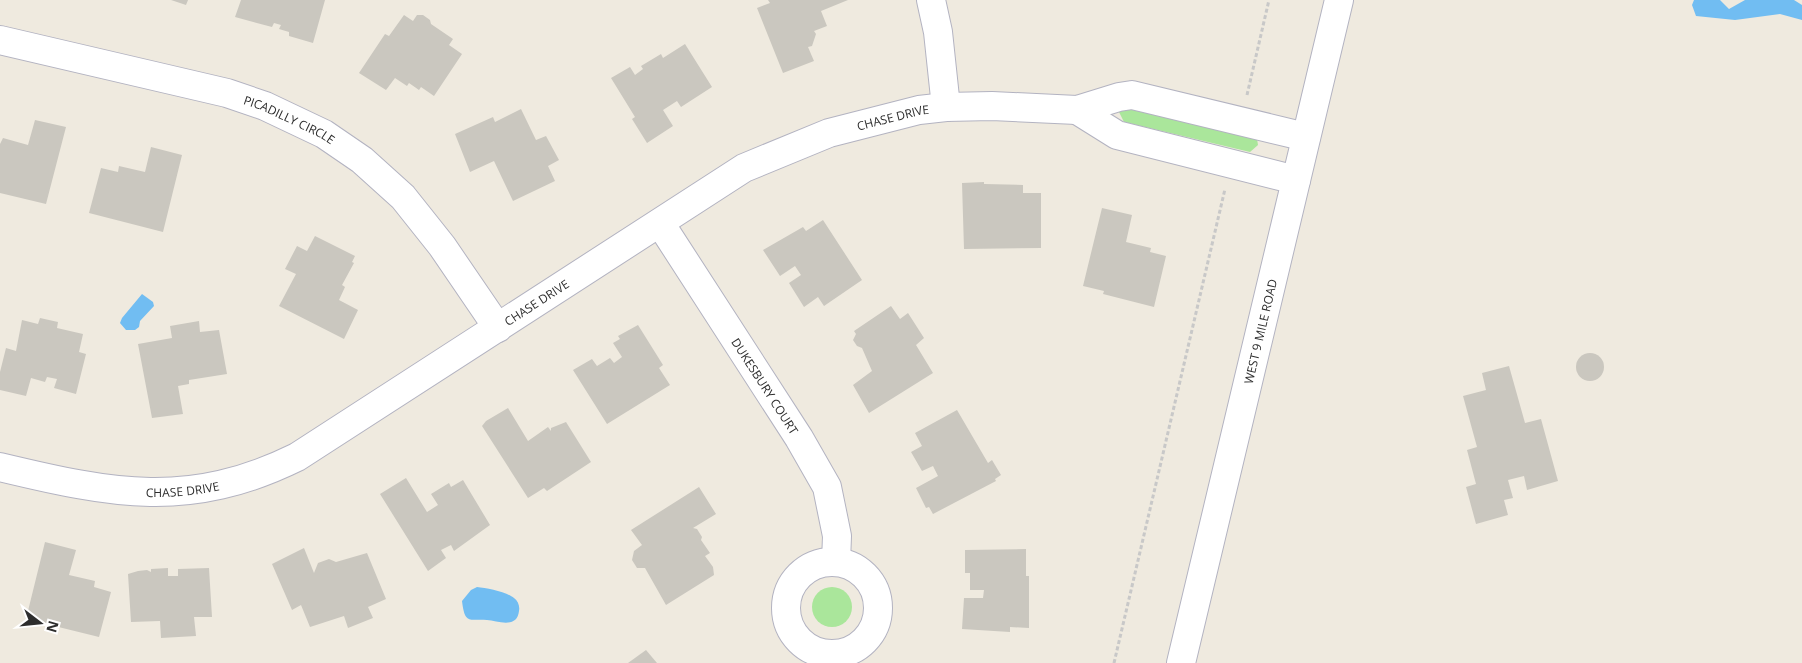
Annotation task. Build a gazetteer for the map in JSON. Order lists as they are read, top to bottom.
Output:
{
  "streets": {
    "street": [
      "CHASE DRIVE",
      "PICADILLY CIRCLE",
      "WEST 9 MILE ROAD",
      "DUKESBURY COURT"
    ]
  },
  "crossings": [
    ["CHASE DRIVE", "PICADILLY CIRCLE"],
    ["CHASE DRIVE", "WEST 9 MILE ROAD"],
    ["CHASE DRIVE", "DUKESBURY COURT"]
  ],
  "north": "right"
}
